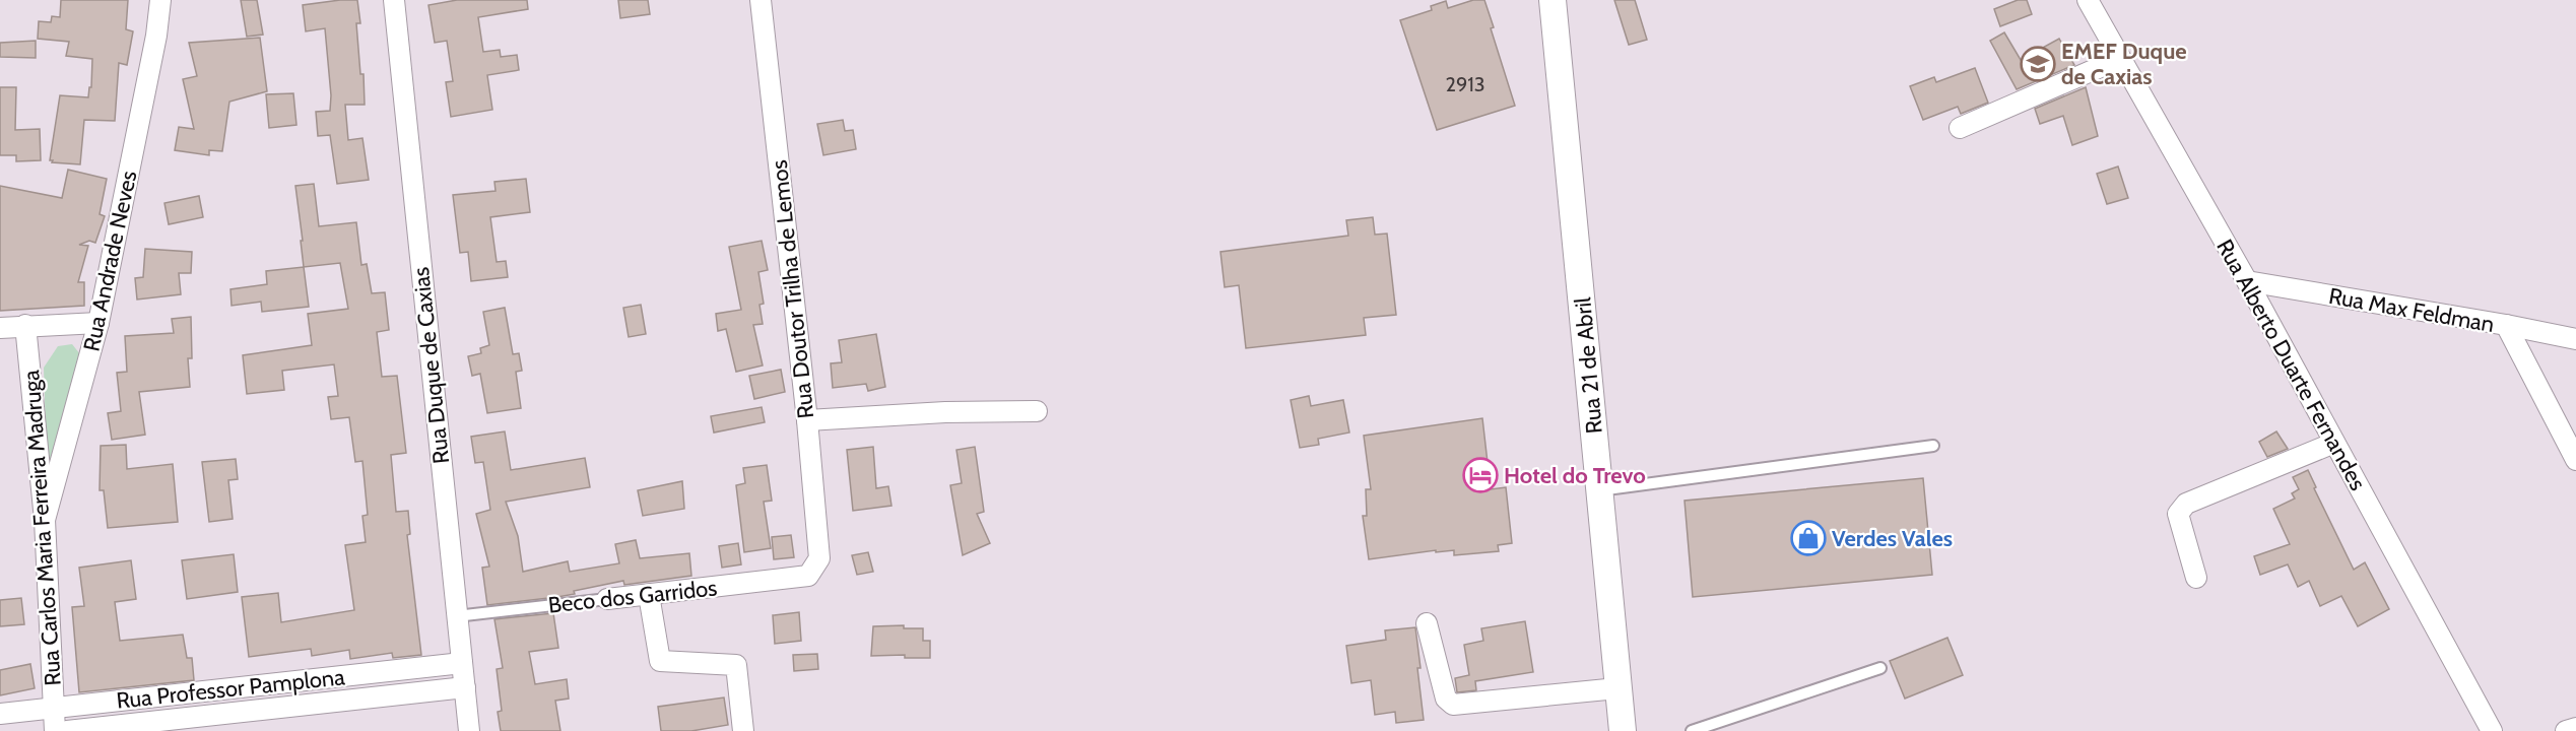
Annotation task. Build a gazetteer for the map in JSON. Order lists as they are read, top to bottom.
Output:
{
  "streets": {
    "street": [
      "Rua Andrade Neves",
      "Rua Doutor Trilha de Lemos",
      "Rua Max Feldman",
      "Rua Alberto Duarte Fernandes",
      "Rua Duque de Caxias",
      "Rua 21 de Abril",
      "Rua Carlos Maria Ferreira Madruga",
      "Beco dos Garridos",
      "Rua Professor Pamplona"
    ]
  },
  "crossings": [
    ["Rua Andrade Neves", "Rua Carlos Maria Ferreira Madruga"],
    ["Rua Doutor Trilha de Lemos", "Beco dos Garridos"],
    ["Rua Max Feldman", "Rua Alberto Duarte Fernandes"],
    ["Rua Duque de Caxias", "Beco dos Garridos"],
    ["Rua Duque de Caxias", "Rua Professor Pamplona"],
    ["Rua Carlos Maria Ferreira Madruga", "Rua Professor Pamplona"]
  ],
  "places": {
    "school or university": ["EMEF Duque de Caxias"],
    "hotel": ["Hotel do Trevo"],
    "shop": ["Verdes Vales"]
  },
  "house_numbers": ["2913"]
}
